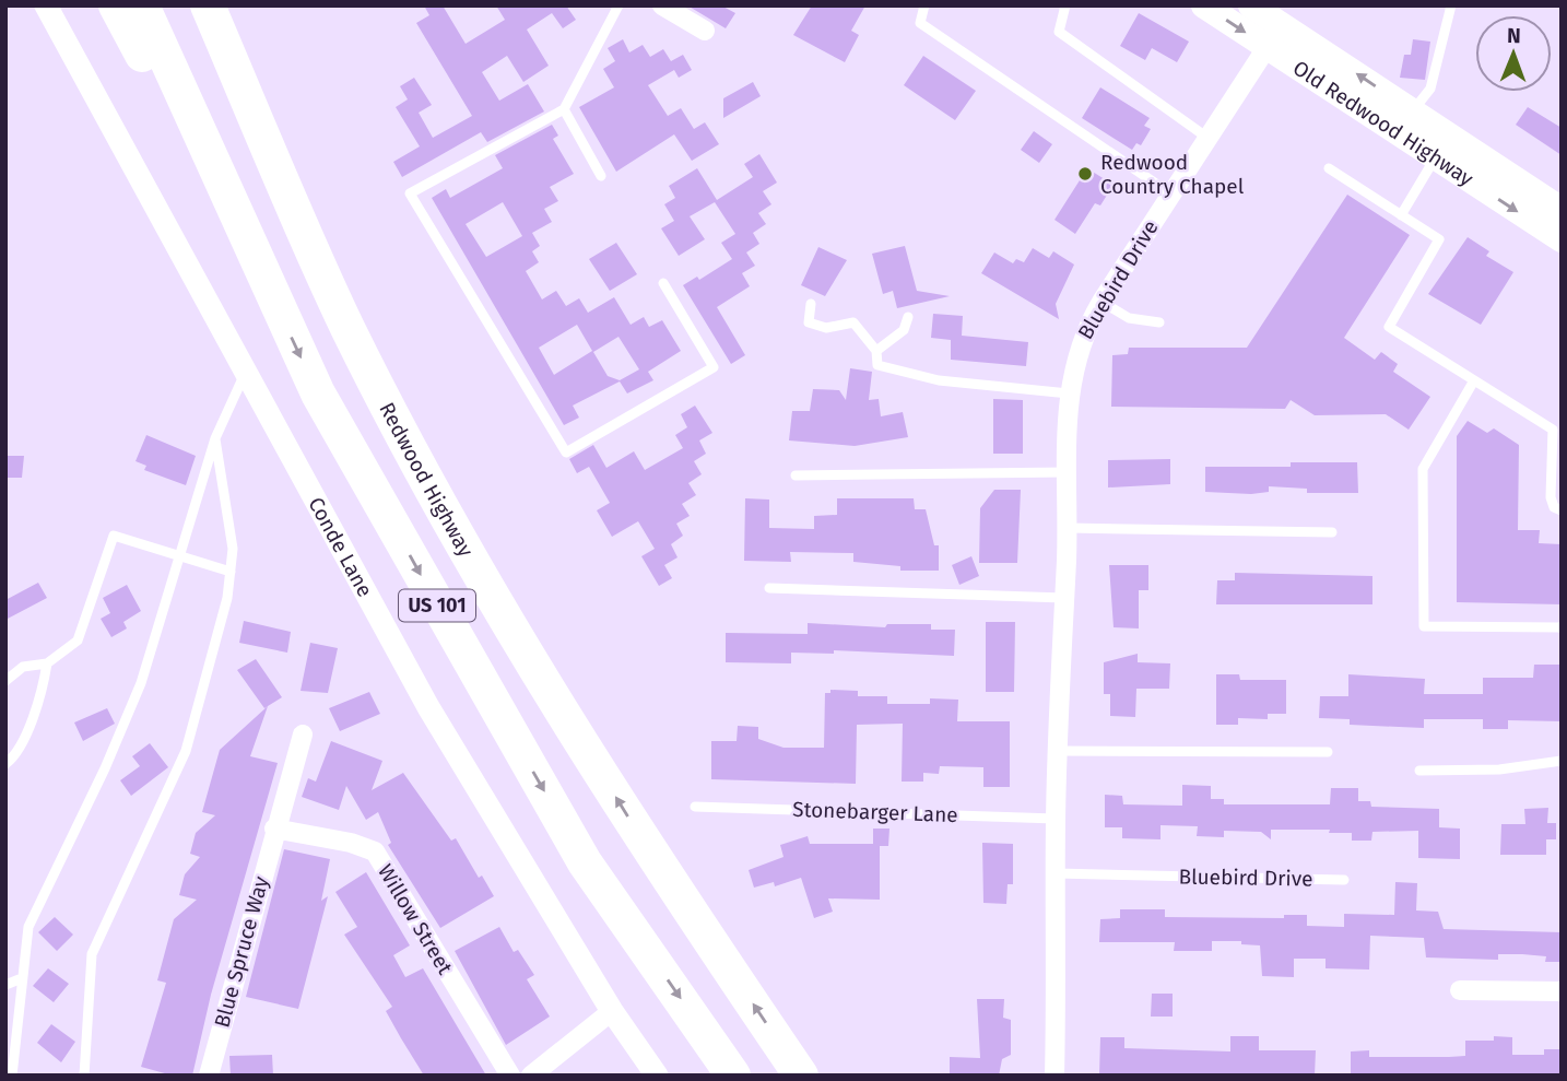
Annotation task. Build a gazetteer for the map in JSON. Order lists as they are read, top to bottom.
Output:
{
  "streets": {
    "highway": ["Redwood Highway", "US 101"],
    "main road": ["Old Redwood Highway"],
    "street": [
      "Bluebird Drive",
      "Conde Lane",
      "Willow Street",
      "Blue Spruce Way"
    ],
    "lane": ["Stonebarger Lane"]
  },
  "crossings": [
    ["Old Redwood Highway", "Bluebird Drive"],
    ["Bluebird Drive", "Stonebarger Lane"],
    ["Willow Street", "Blue Spruce Way"]
  ],
  "places": ["Redwood Country Chapel"],
  "north": "top"
}
